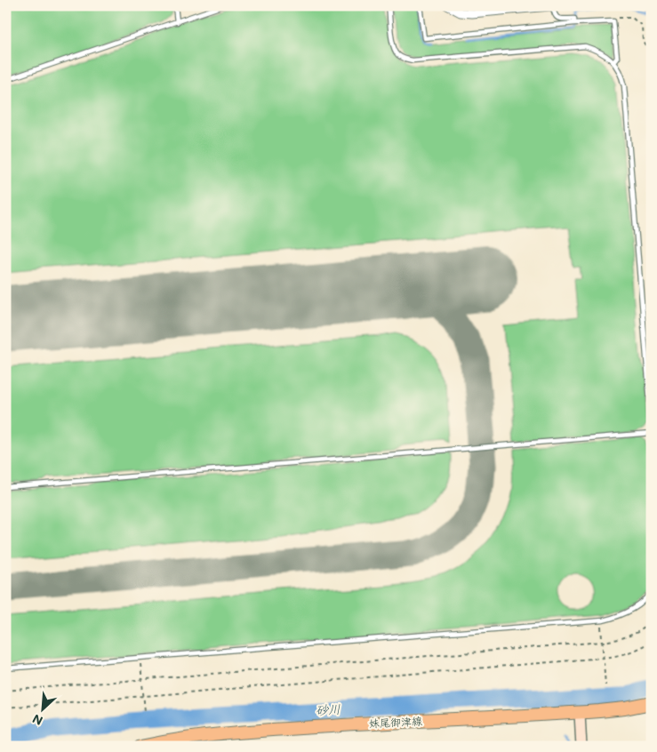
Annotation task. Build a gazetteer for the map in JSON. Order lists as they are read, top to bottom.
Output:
{
  "streets": {
    "main road": ["妹尾御津線"]
  },
  "water": ["砂川"],
  "north": "bottom left"
}
